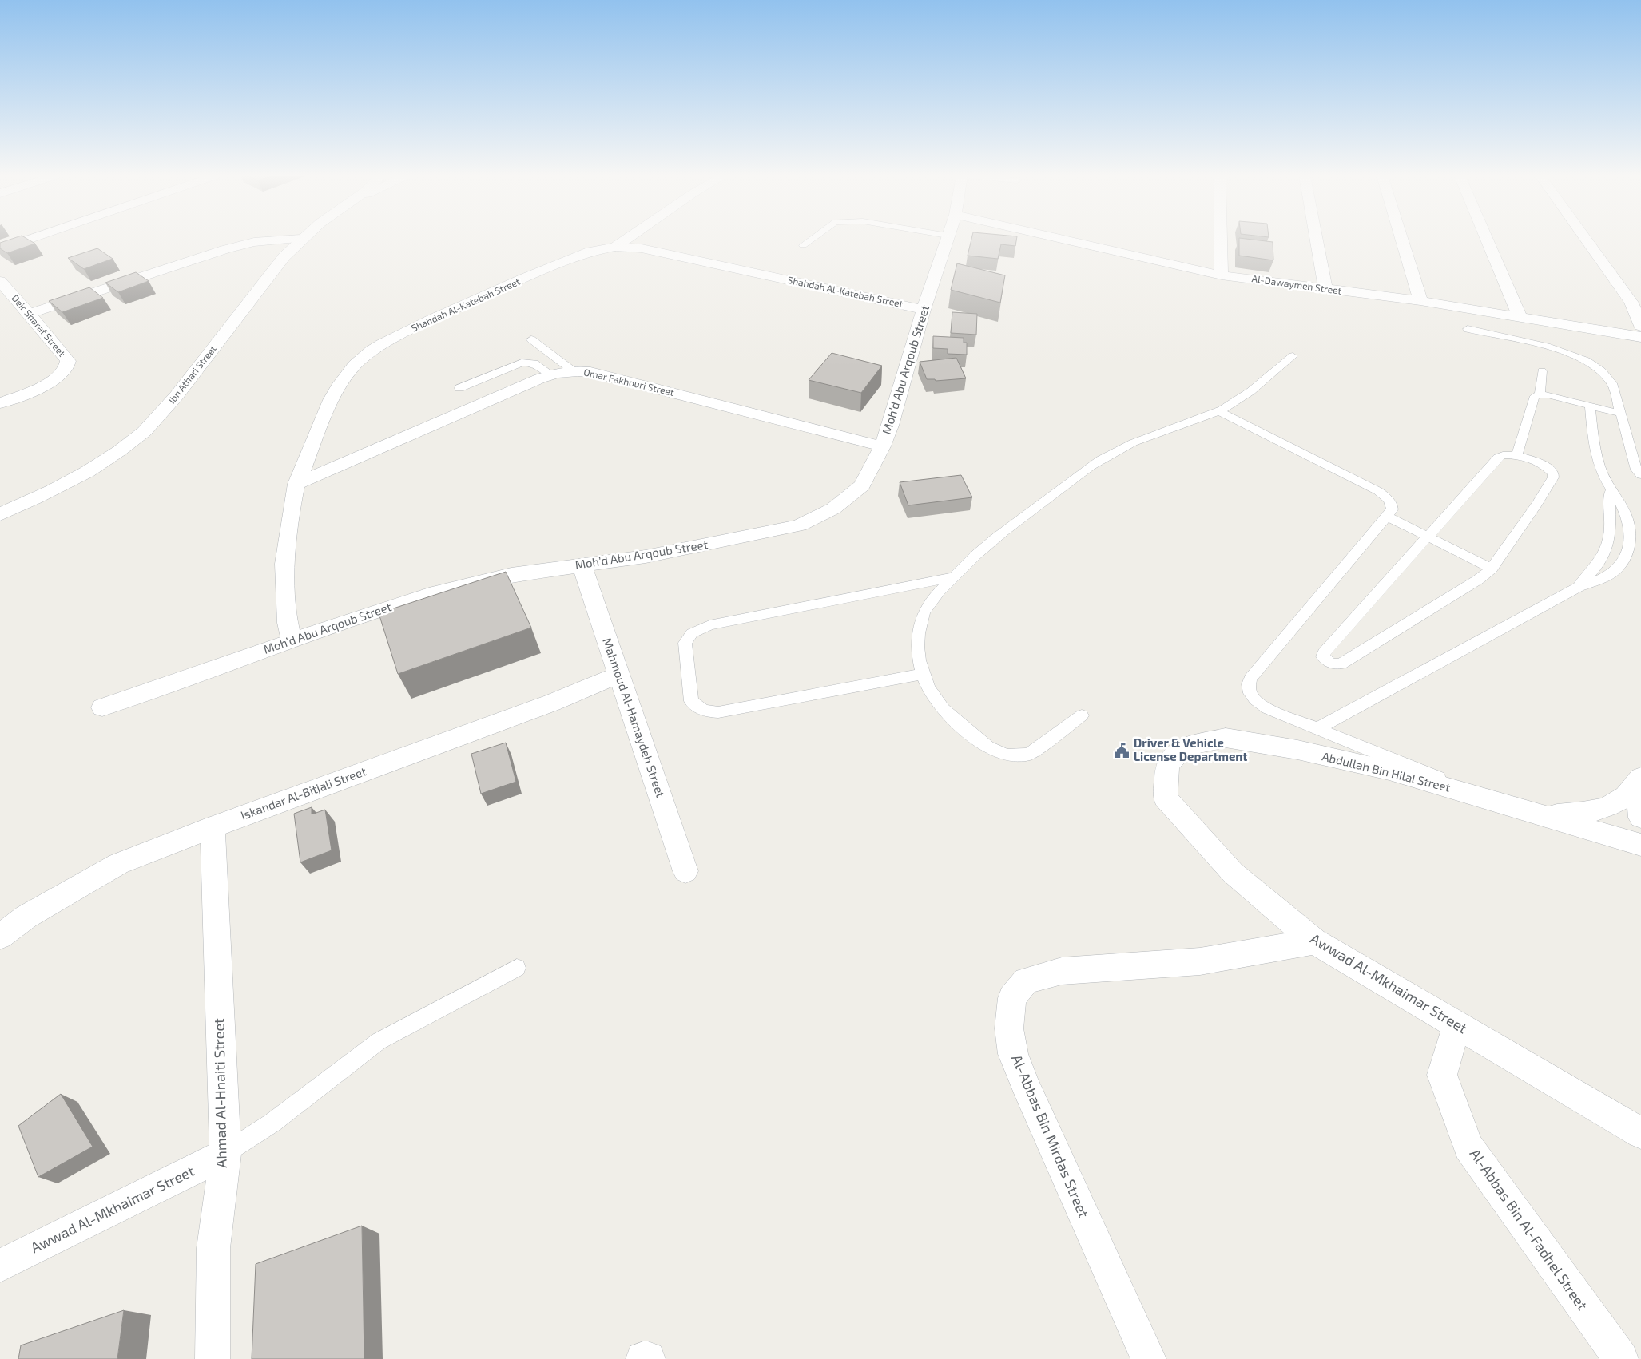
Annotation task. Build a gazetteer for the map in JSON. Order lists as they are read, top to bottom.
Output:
{
  "streets": {
    "street": [
      "Al-Dawaymeh Street",
      "Shahdah Al-Katebah Street",
      "Deir Sharaf Street",
      "Moh’d Abu Arqoub Street",
      "Ibn Athari Street",
      "Omar Fakhouri Street",
      "Mahmoud Al-Hamaydeh Street",
      "Abdullah Bin Hilal Street",
      "Iskandar Al-Bitjali Street",
      "Awwad Al-Mkhaimar Street",
      "Ahmad Al-Hnaiti Street",
      "Al-Abbas Bin Mirdas Street",
      "Al-Abbas Bin Al-Fadhel Street"
    ]
  },
  "crossings": [
    ["Shahdah Al-Katebah Street", "Moh’d Abu Arqoub Street"],
    ["Shahdah Al-Katebah Street", "Omar Fakhouri Street"],
    ["Moh’d Abu Arqoub Street", "Omar Fakhouri Street"],
    ["Moh’d Abu Arqoub Street", "Mahmoud Al-Hamaydeh Street"],
    ["Mahmoud Al-Hamaydeh Street", "Iskandar Al-Bitjali Street"],
    ["Abdullah Bin Hilal Street", "Awwad Al-Mkhaimar Street"],
    ["Iskandar Al-Bitjali Street", "Ahmad Al-Hnaiti Street"],
    ["Awwad Al-Mkhaimar Street", "Ahmad Al-Hnaiti Street"],
    ["Awwad Al-Mkhaimar Street", "Al-Abbas Bin Mirdas Street"],
    ["Awwad Al-Mkhaimar Street", "Al-Abbas Bin Al-Fadhel Street"]
  ],
  "places": {
    "public building": ["Driver & Vehicle License Department"]
  }
}
